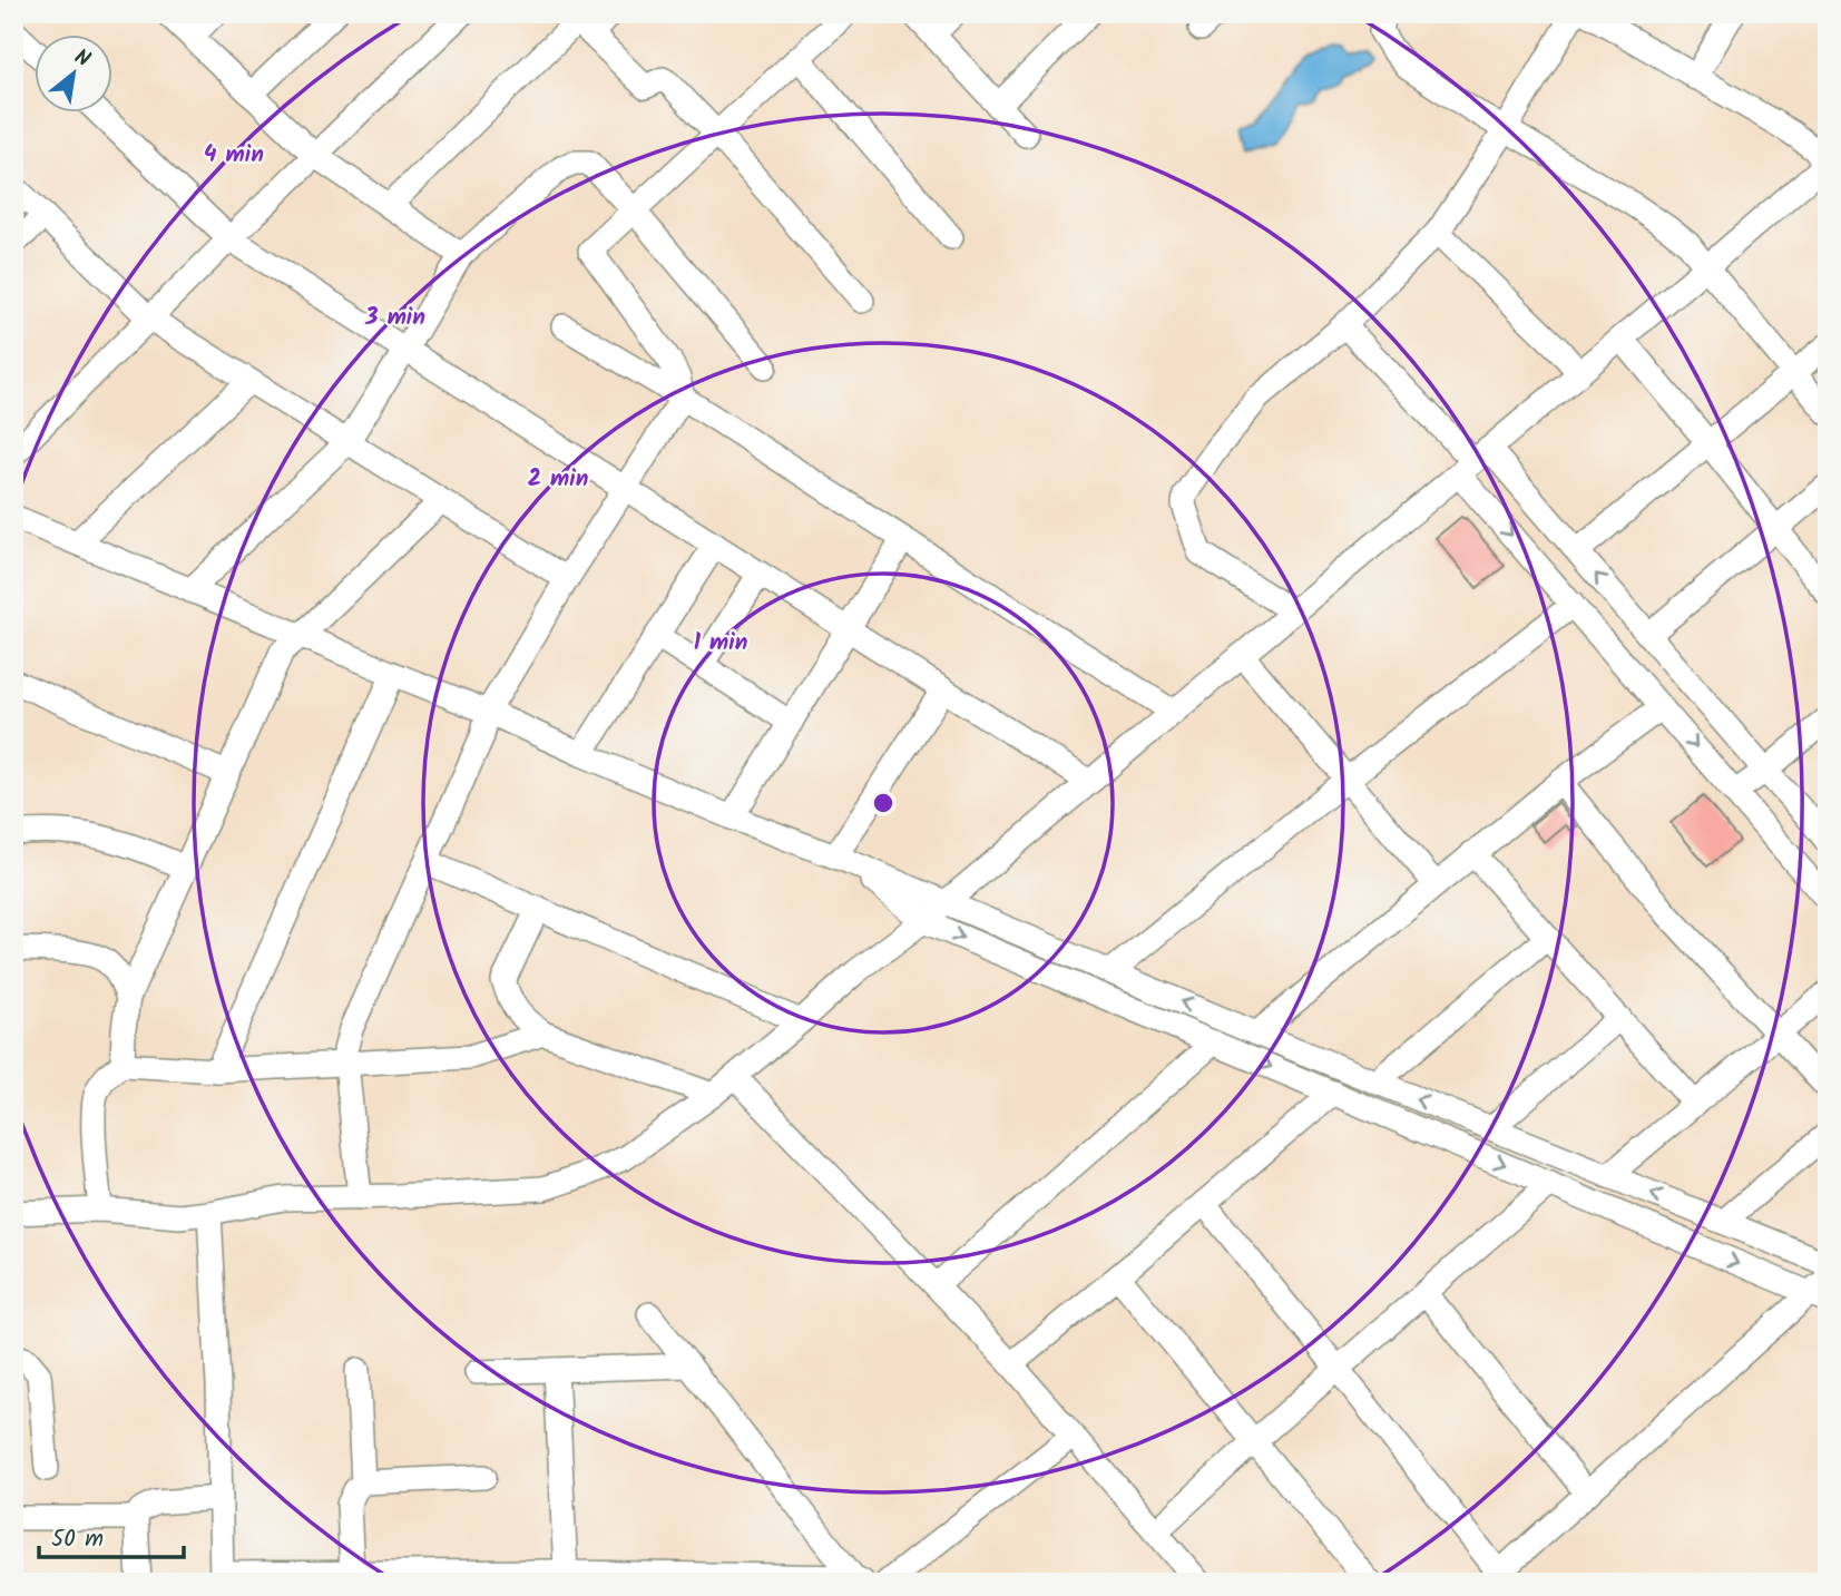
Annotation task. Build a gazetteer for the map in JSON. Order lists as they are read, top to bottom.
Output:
{
  "scale_bar": "50 m",
  "north": "top right",
  "rings": [
    "4 min",
    "3 min",
    "2 min",
    "1 min"
  ]
}
